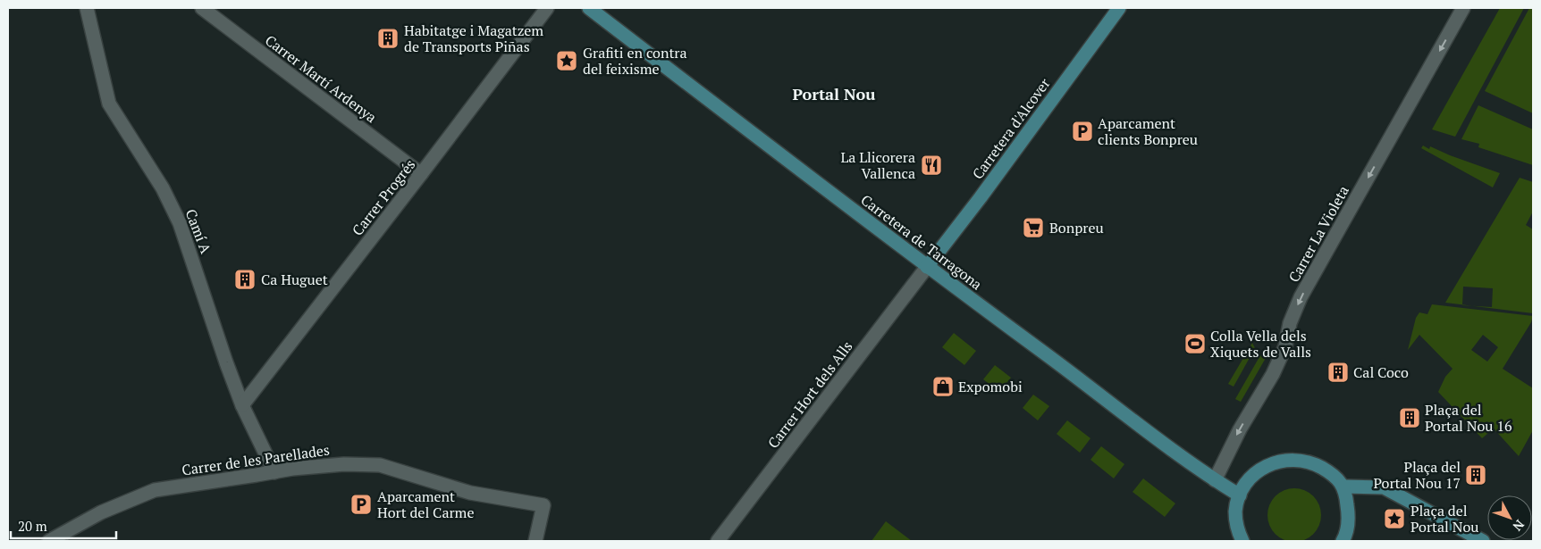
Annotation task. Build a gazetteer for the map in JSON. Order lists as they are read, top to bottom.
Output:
{
  "streets": {
    "main road": ["Carretera d'Alcover", "Carretera de Tarragona"],
    "street": [
      "Carrer Martí Ardenya",
      "Carrer Progrés",
      "Camí A",
      "Carrer La Violeta",
      "Carrer Hort dels Alls",
      "Carrer de les Parellades"
    ]
  },
  "crossings": [
    ["Carrer Martí Ardenya", "Carrer Progrés"],
    ["Carretera d'Alcover", "Carretera de Tarragona"],
    ["Carretera d'Alcover", "Carrer Hort dels Alls"],
    ["Carrer Progrés", "Camí A"],
    ["Camí A", "Carrer de les Parellades"],
    ["Carrer La Violeta", "Carretera de Tarragona"],
    ["Carretera de Tarragona", "Carrer Hort dels Alls"]
  ],
  "one_way": ["Carrer La Violeta"],
  "districts": ["Portal Nou"],
  "places": {
    "building": [
      "Habitatge i Magatzem de Transports Piñas",
      "Ca Huguet",
      "Cal Coco",
      "Plaça del Portal Nou 16",
      "Plaça del Portal Nou 17"
    ],
    "place": ["Grafiti en contra del feixisme", "Plaça del Portal Nou"],
    "parking": ["Aparcament clients Bonpreu", "Aparcament Hort del Carme"],
    "restaurant": ["La Llicorera Vallenca"],
    "supermarket": ["Bonpreu"],
    "sports": ["Colla Vella dels Xiquets de Valls"],
    "shop": ["Expomobi"]
  },
  "scale_bar": "20 m",
  "north": "bottom right"
}
